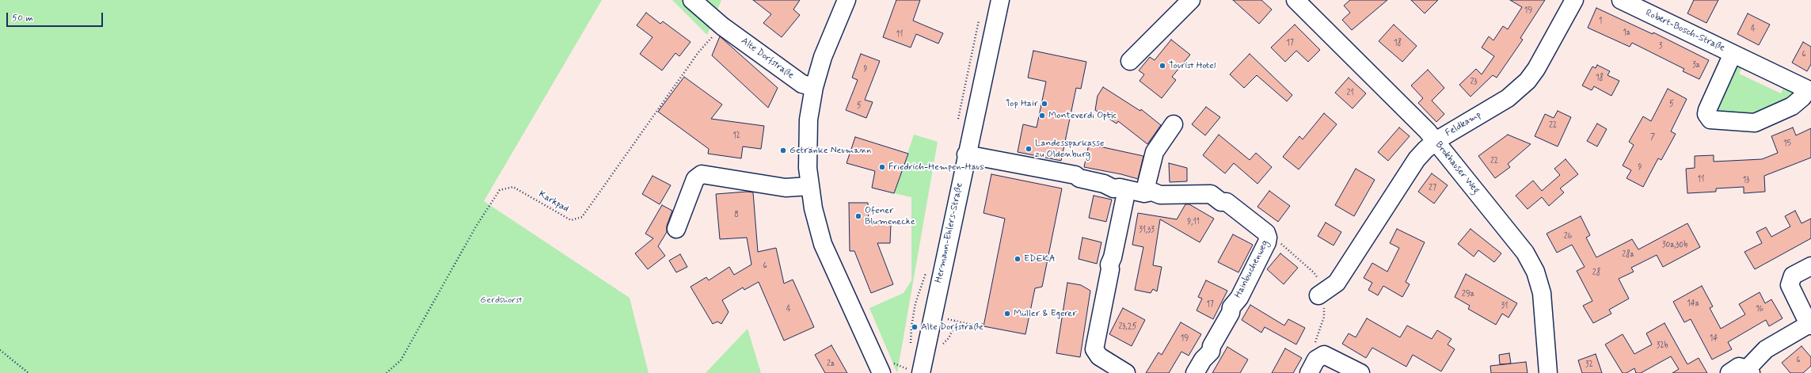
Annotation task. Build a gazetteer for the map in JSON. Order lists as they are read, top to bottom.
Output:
{
  "streets": {
    "street": [
      "Robert-Bosch-Straße",
      "Alte Dorfstraße",
      "Feldkamp",
      "Brokhauser Weg",
      "Hermann-Ehlers-Straße",
      "Hainbuchenweg"
    ],
    "path": ["Karkpad"]
  },
  "crossings": [
    ["Alte Dorfstraße", "Karkpad"],
    ["Feldkamp", "Brokhauser Weg"],
    ["Hermann-Ehlers-Straße", "Hainbuchenweg"]
  ],
  "parks": ["Gerdshorst"],
  "places": [
    "Tourist Hotel",
    "Top Hair",
    "Monteverdi Optic",
    "Landessparkasse zu Oldenburg",
    "Getränke Neumann",
    "Friedrich-Hempen-Haus",
    "Ofener Blumenecke",
    "EDEKA",
    "Müller & Egerer",
    "Alte Dorfstraße"
  ],
  "house_numbers": [
    "19",
    "1",
    "4",
    "1a",
    "11",
    "17",
    "18",
    "3",
    "6",
    "3a",
    "9",
    "18",
    "23",
    "21",
    "5",
    "5",
    "22",
    "12",
    "7",
    "15",
    "22",
    "9",
    "11",
    "13",
    "27",
    "8",
    "9,11",
    "31,33",
    "26",
    "30a,30b",
    "28a",
    "6",
    "28",
    "29a",
    "14a",
    "17",
    "31",
    "4",
    "16",
    "23,25",
    "19",
    "14",
    "32b",
    "6",
    "2a",
    "32"
  ],
  "scale_bar": "50 m"
}
